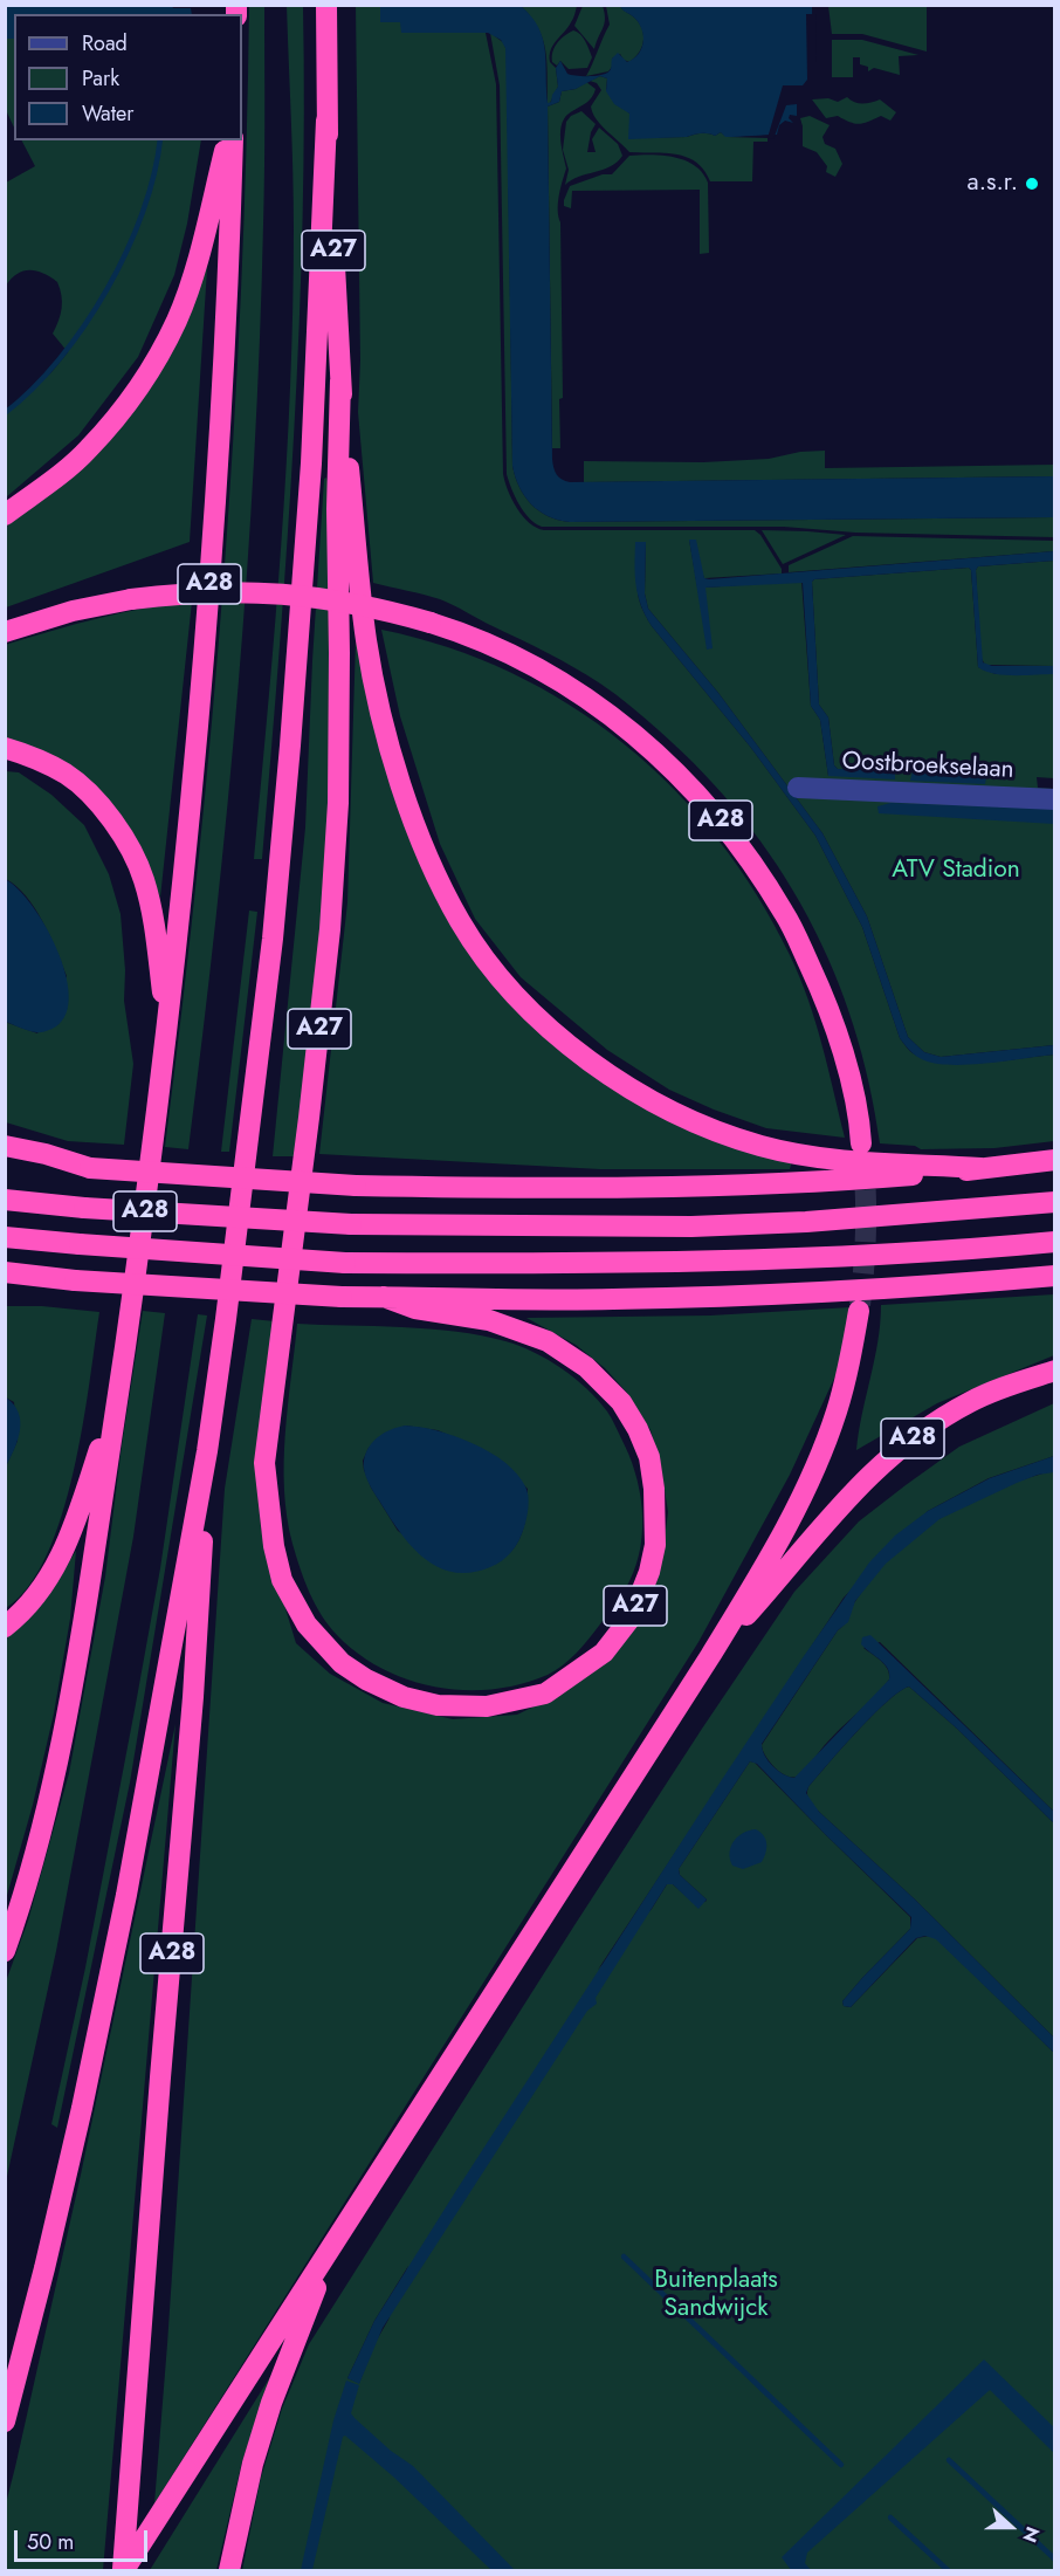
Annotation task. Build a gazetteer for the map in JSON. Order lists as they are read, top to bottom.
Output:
{
  "streets": {
    "highway": ["A27", "A28"],
    "street": ["Oostbroekselaan"]
  },
  "crossings": [
    ["A27", "A28"]
  ],
  "parks": ["ATV Stadion", "Buitenplaats Sandwijck"],
  "places": ["a.s.r."],
  "legend": ["Road", "Park", "Water"],
  "scale_bar": "50 m",
  "north": "right"
}
